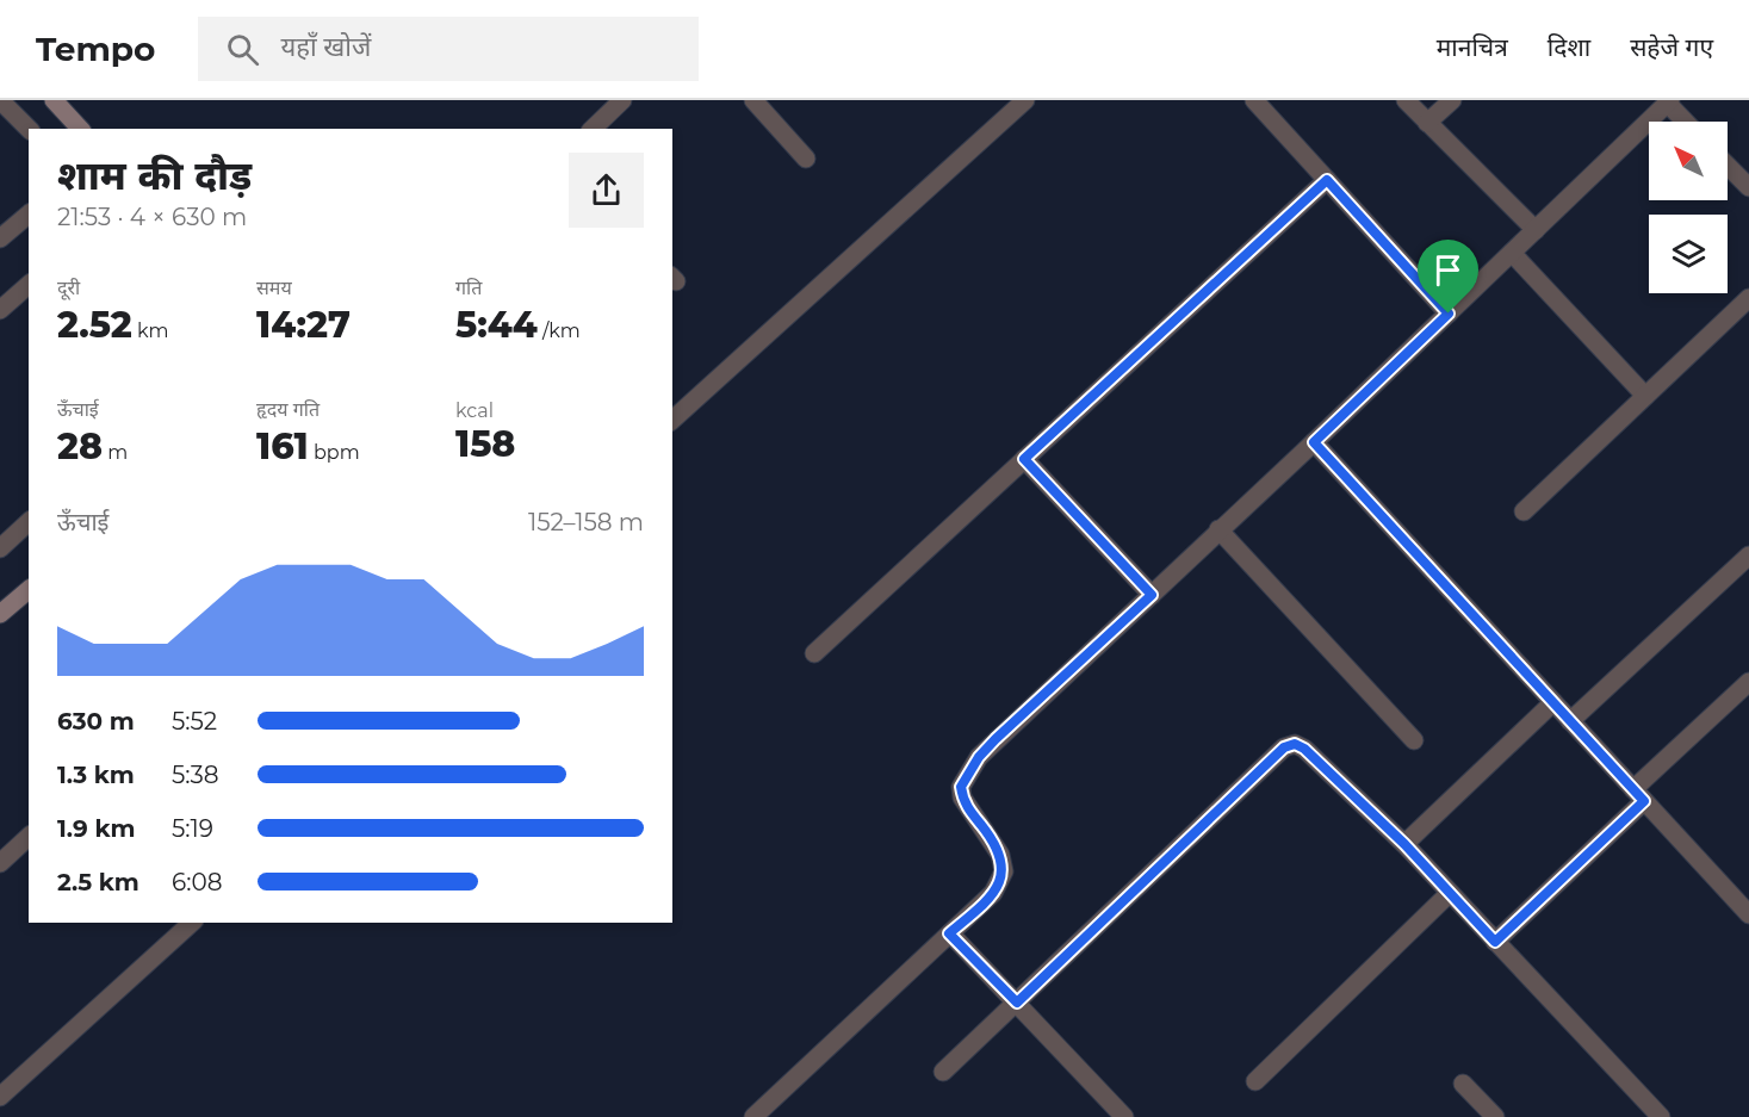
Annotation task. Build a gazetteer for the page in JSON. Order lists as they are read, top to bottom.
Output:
{
  "north": "top left",
  "page": {
    "header": "Tempo",
    "search": "यहाँ खोजें",
    "nav": ["मानचित्र", "दिशा", "सहेजे गए"],
    "heading": ["शाम की दौड़", "21:53 · 4 × 630 m"],
    "stats": [
      ["दूरी", "2.52 km"],
      ["समय", "14:27"],
      ["गति", "5:44 /km"],
      ["ऊँचाई", "28 m"],
      ["हृदय गति", "161 bpm"],
      ["kcal", "158"]
    ],
    "chart": ["ऊँचाई", "152–158 m"],
    "list": [
      {
        "name": "630 m",
        "note": "5:52"
      },
      {
        "name": "1.3 km",
        "note": "5:38"
      },
      {
        "name": "1.9 km",
        "note": "5:19"
      },
      {
        "name": "2.5 km",
        "note": "6:08"
      }
    ]
  }
}
